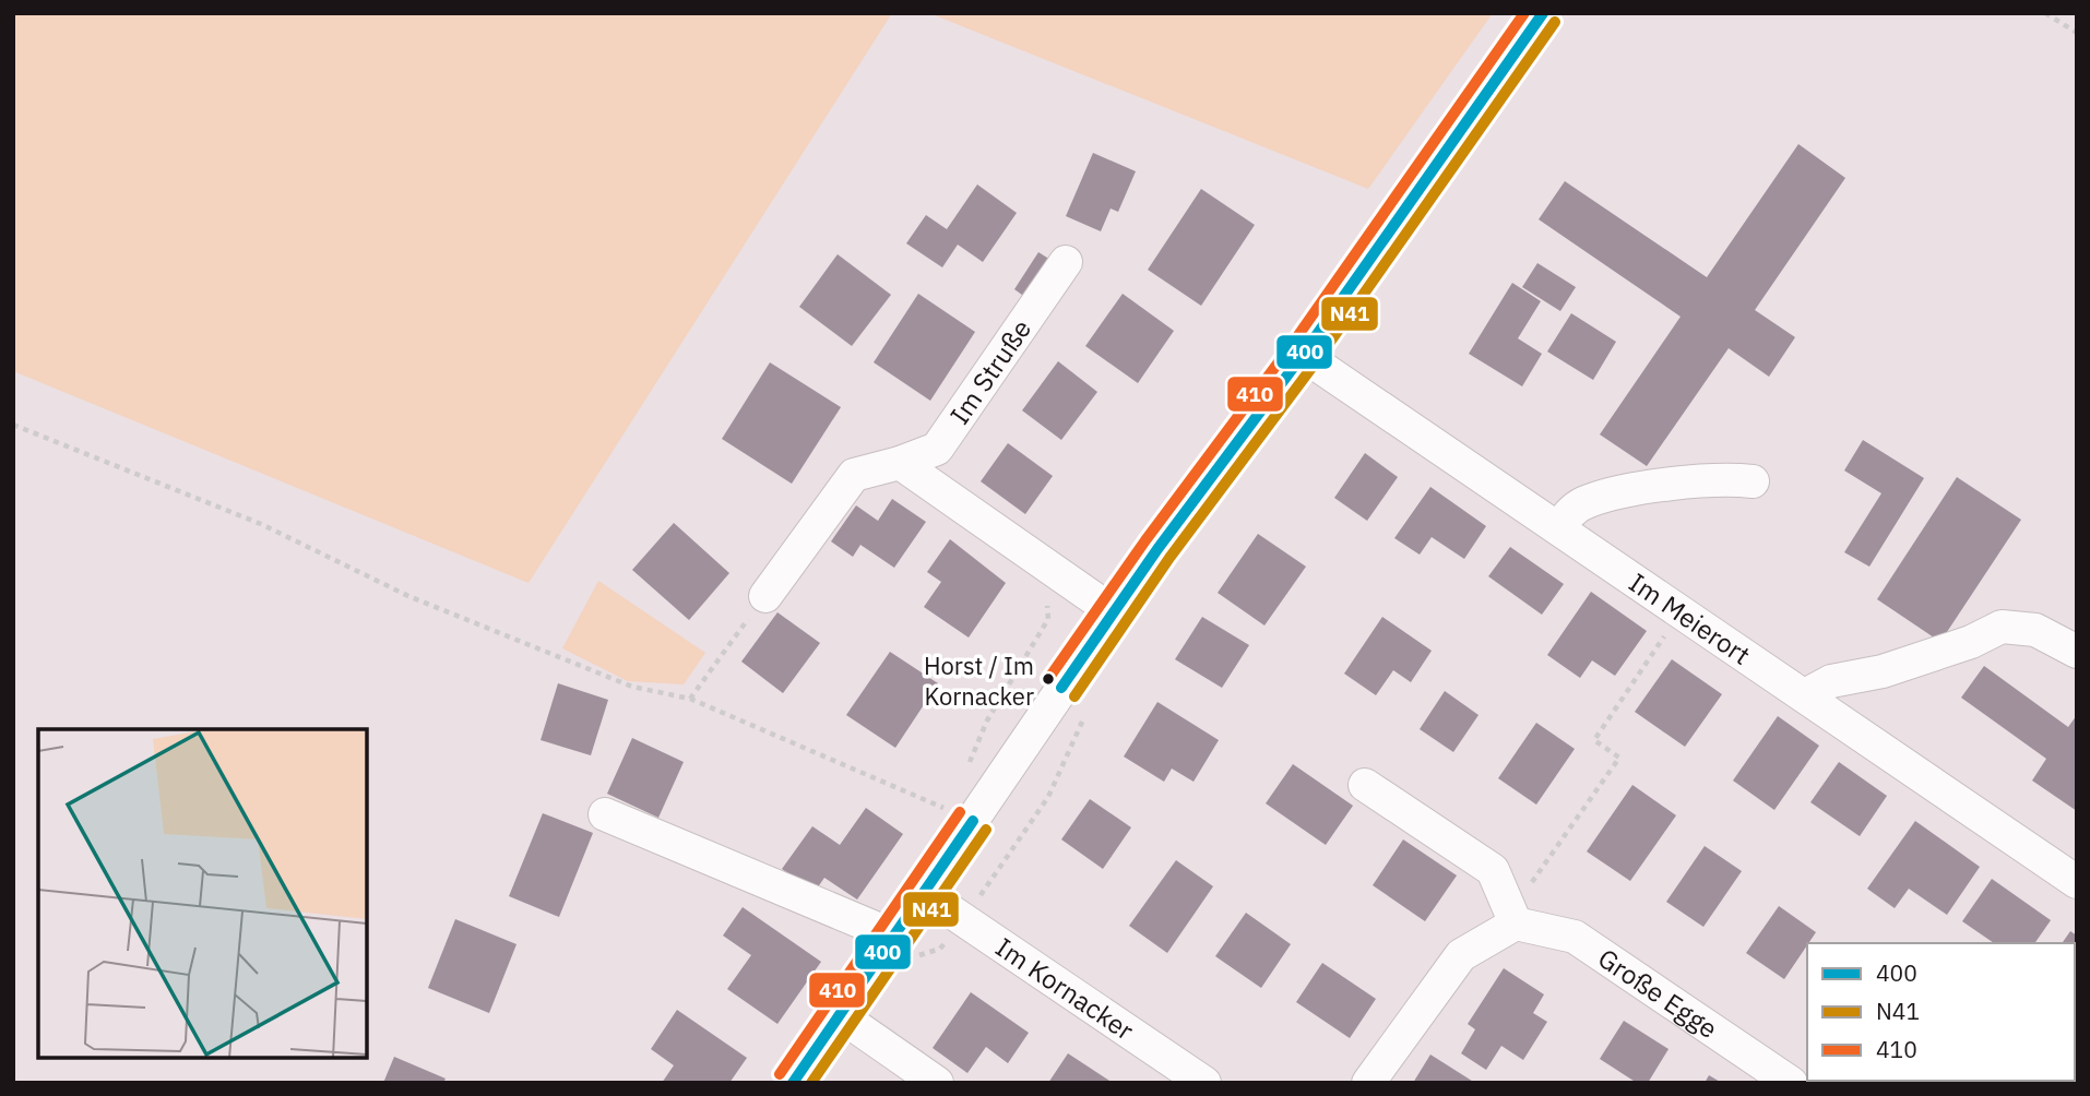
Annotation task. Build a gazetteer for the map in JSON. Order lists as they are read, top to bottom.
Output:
{
  "streets": {
    "street": [
      "Im Struße",
      "Im Meierort",
      "Im Kornacker",
      "Große Egge"
    ]
  },
  "places": ["Horst / Im Kornacker"],
  "lines": ["transit line 400", "transit line 410", "transit line N41"],
  "legend": ["400", "N41", "410"]
}
